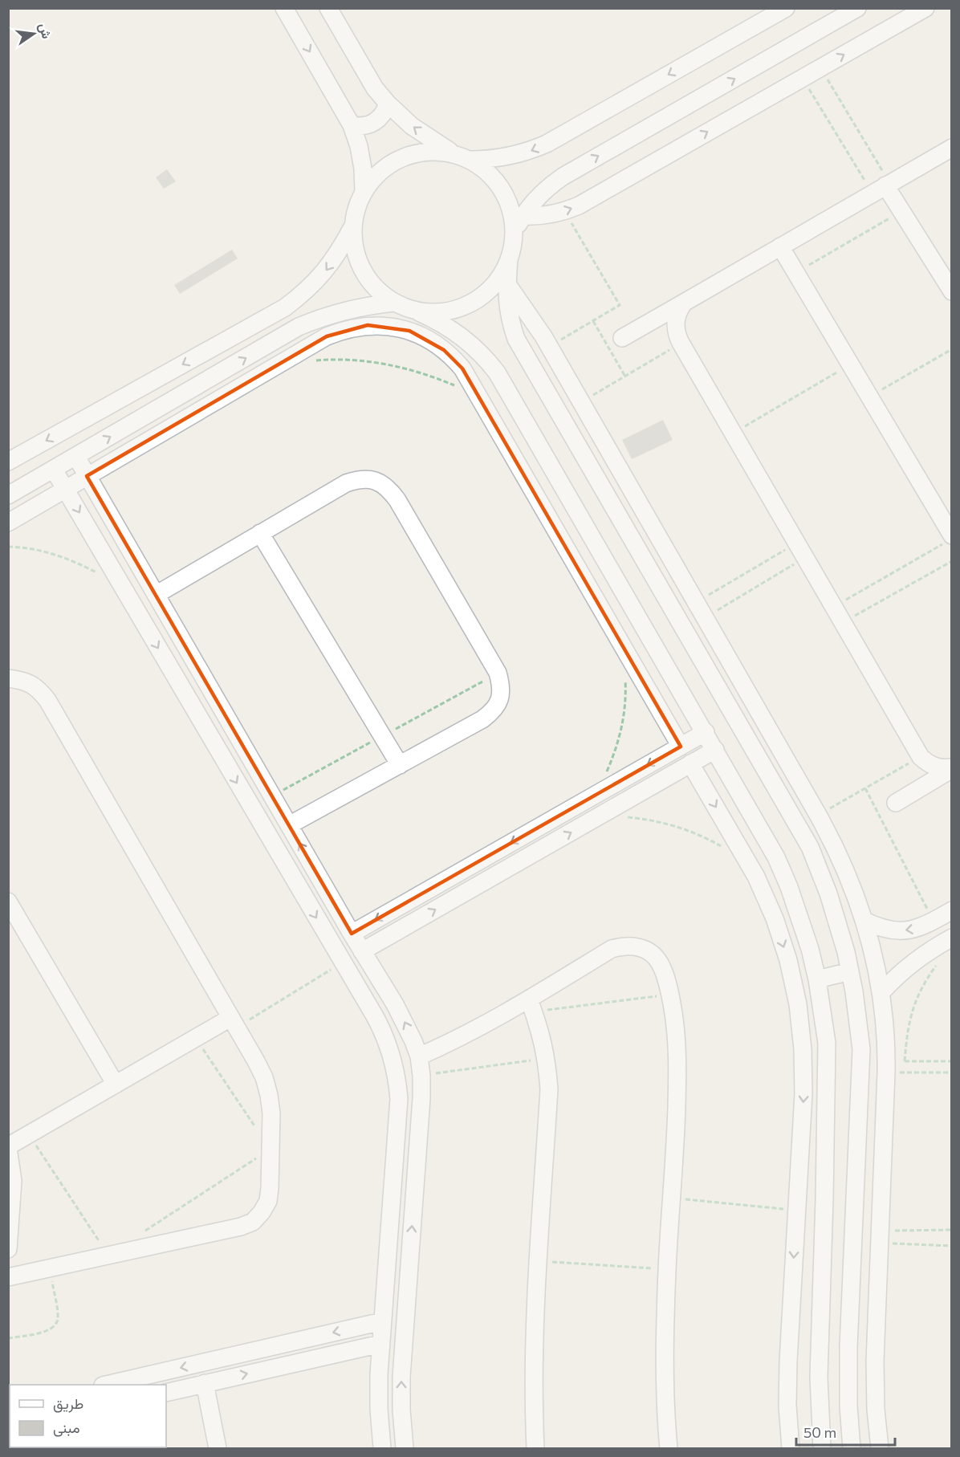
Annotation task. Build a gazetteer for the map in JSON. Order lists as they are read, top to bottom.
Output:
{
  "legend": ["طريق", "مبنى"],
  "scale_bar": "50 m",
  "north": "right"
}
